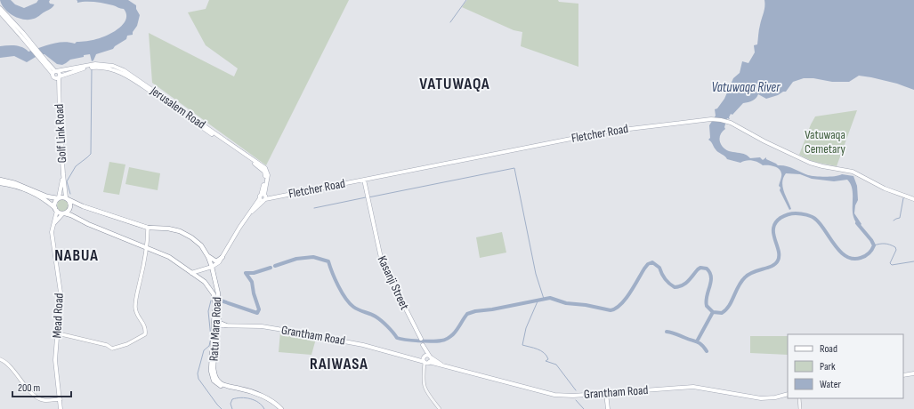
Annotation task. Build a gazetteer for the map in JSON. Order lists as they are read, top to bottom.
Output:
{
  "streets": {
    "highway": ["Ratu Mara Road"],
    "main road": [
      "Jerusalem Road",
      "Golf Link Road",
      "Fletcher Road",
      "Kasanji Street",
      "Mead Road",
      "Grantham Road"
    ]
  },
  "crossings": [
    ["Jerusalem Road", "Golf Link Road"],
    ["Jerusalem Road", "Fletcher Road"],
    ["Golf Link Road", "Mead Road"],
    ["Golf Link Road", "Ratu Mara Road"],
    ["Fletcher Road", "Kasanji Street"],
    ["Kasanji Street", "Grantham Road"],
    ["Mead Road", "Ratu Mara Road"],
    ["Ratu Mara Road", "Grantham Road"]
  ],
  "districts": ["VATUWAQA", "NABUA", "RAIWASA"],
  "water": ["Vatuwaqa River"],
  "parks": ["Vatuwaqa Cemetary"],
  "legend": ["Road", "Park", "Water"],
  "scale_bar": "200 m"
}
